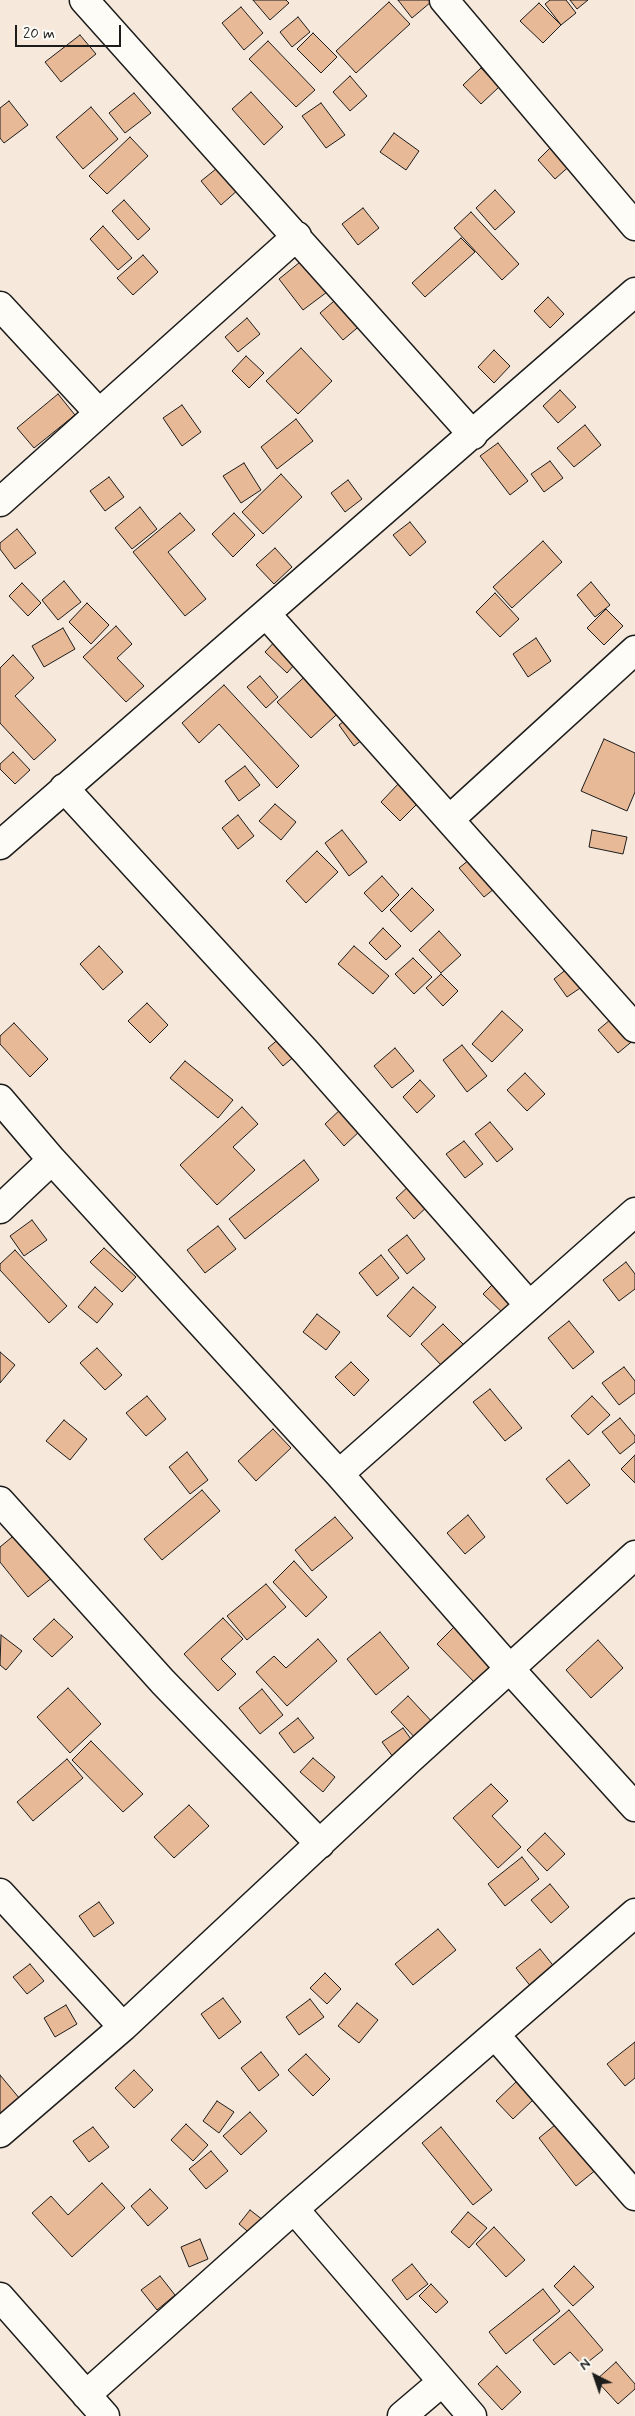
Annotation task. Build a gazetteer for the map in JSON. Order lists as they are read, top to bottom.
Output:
{
  "scale_bar": "20 m",
  "north": "top left"
}
